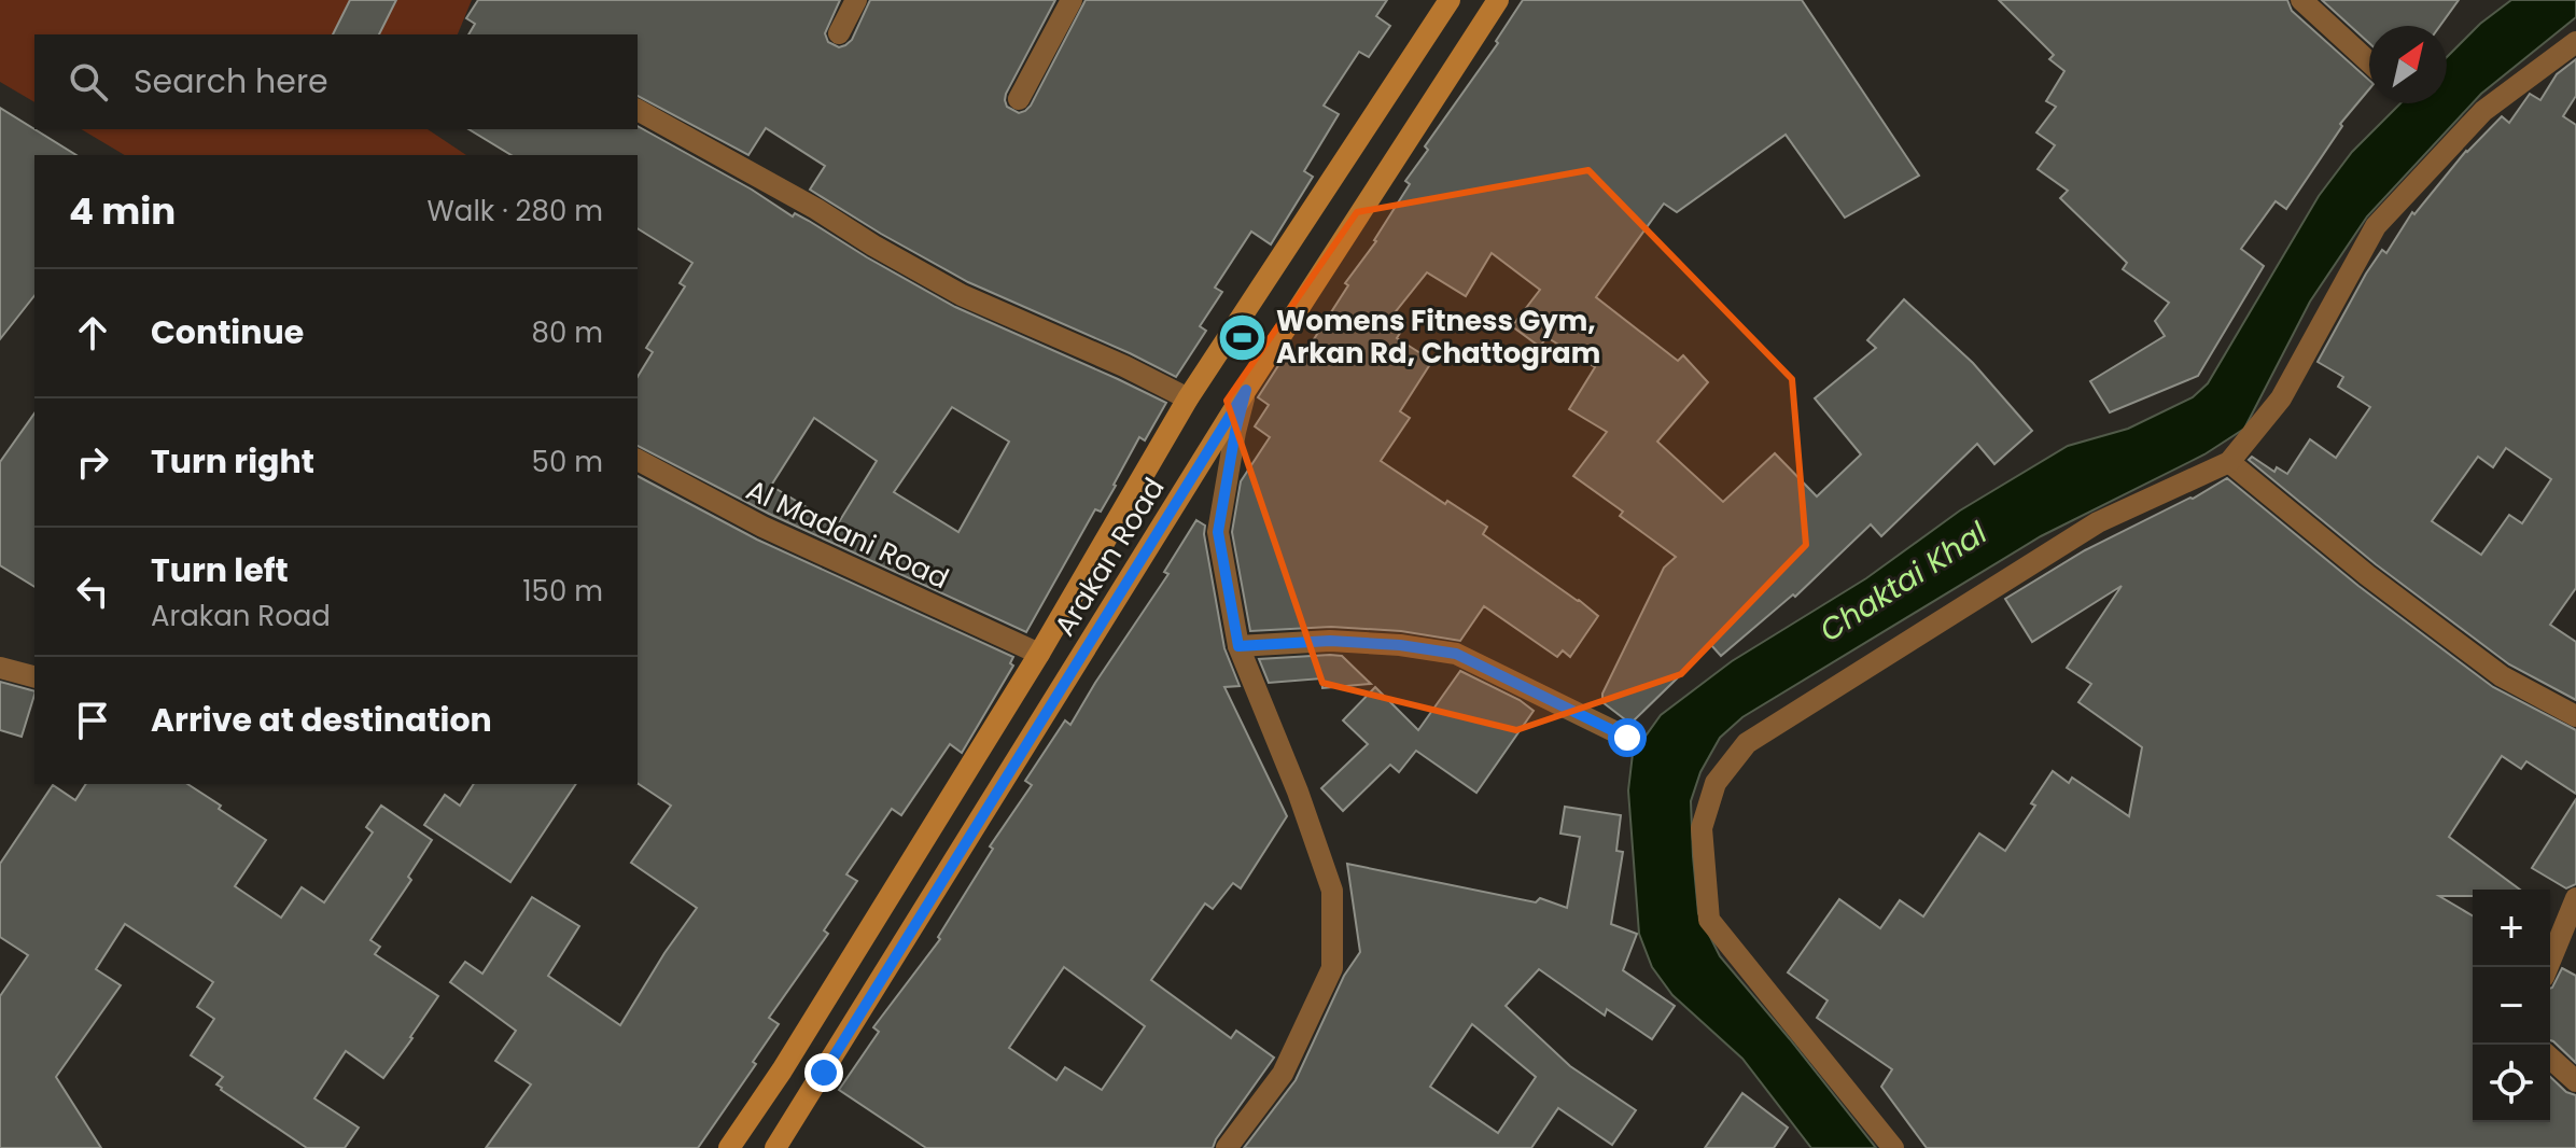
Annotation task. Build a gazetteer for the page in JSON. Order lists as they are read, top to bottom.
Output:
{
  "streets": {
    "main road": ["Arakan Road"],
    "street": ["Al Madani Road"]
  },
  "crossings": [
    ["Al Madani Road", "Arakan Road"]
  ],
  "water": ["Chaktai Khal"],
  "places": {
    "sports": ["Womens Fitness Gym, Arkan Rd, Chattogram"]
  },
  "north": "top right",
  "page": {
    "search": "Search here",
    "heading": ["4 min", "Walk · 280 m"],
    "list": [
      ["Continue", "80 m"],
      ["Turn right", "50 m"],
      ["Turn left", "Arakan Road", "150 m"],
      "Arrive at destination"
    ],
    "map_buttons": ["+", "−"]
  }
}
